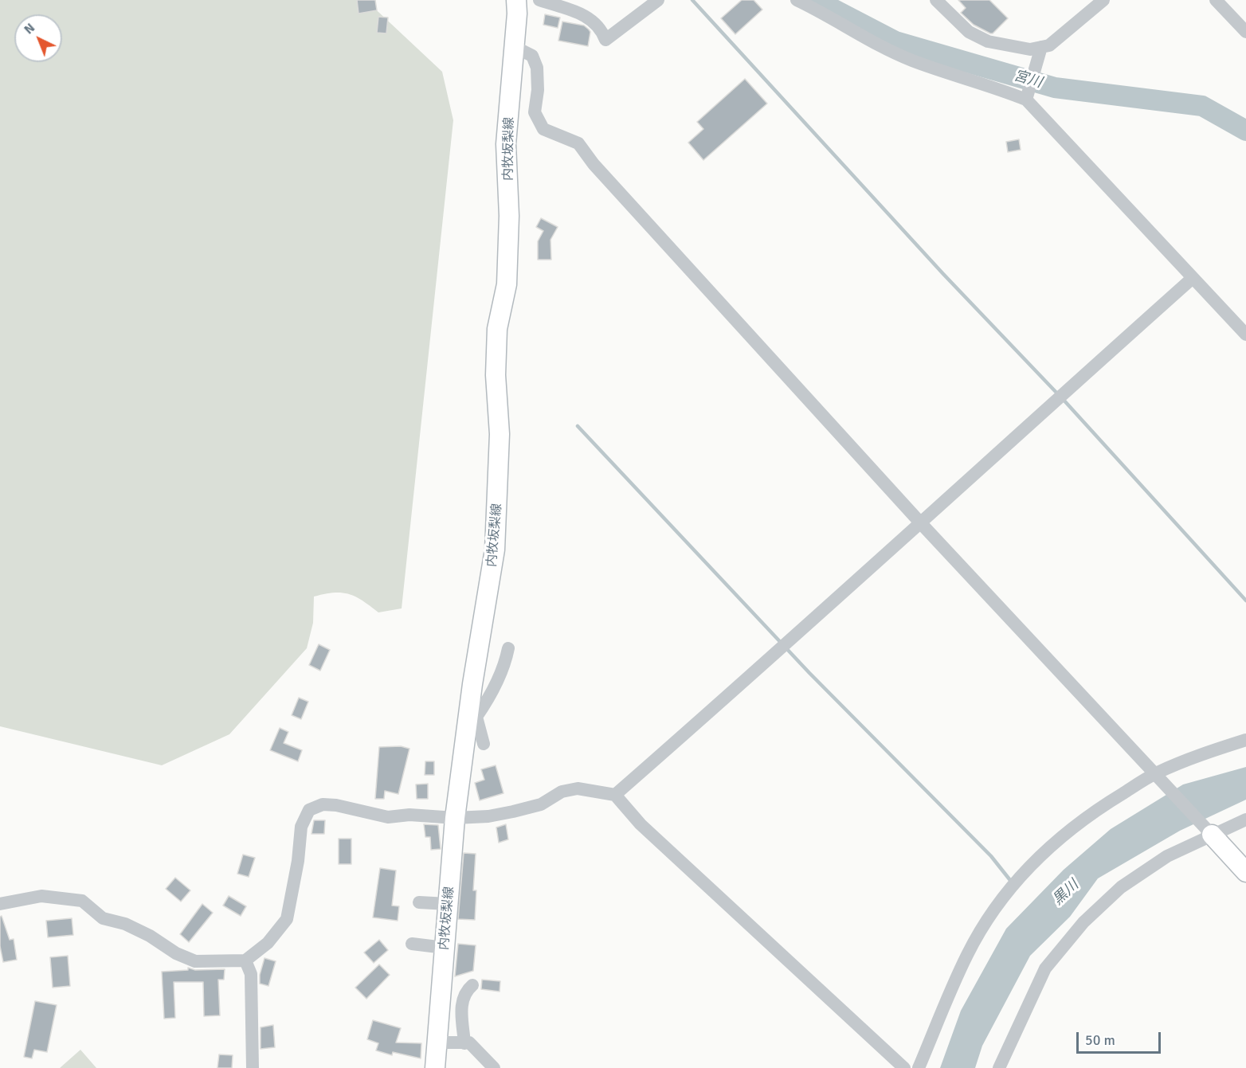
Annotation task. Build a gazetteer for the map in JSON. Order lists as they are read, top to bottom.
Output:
{
  "streets": {
    "main road": ["内牧坂梨線"]
  },
  "water": ["宮川", "黒川"],
  "scale_bar": "50 m",
  "north": "top left"
}
